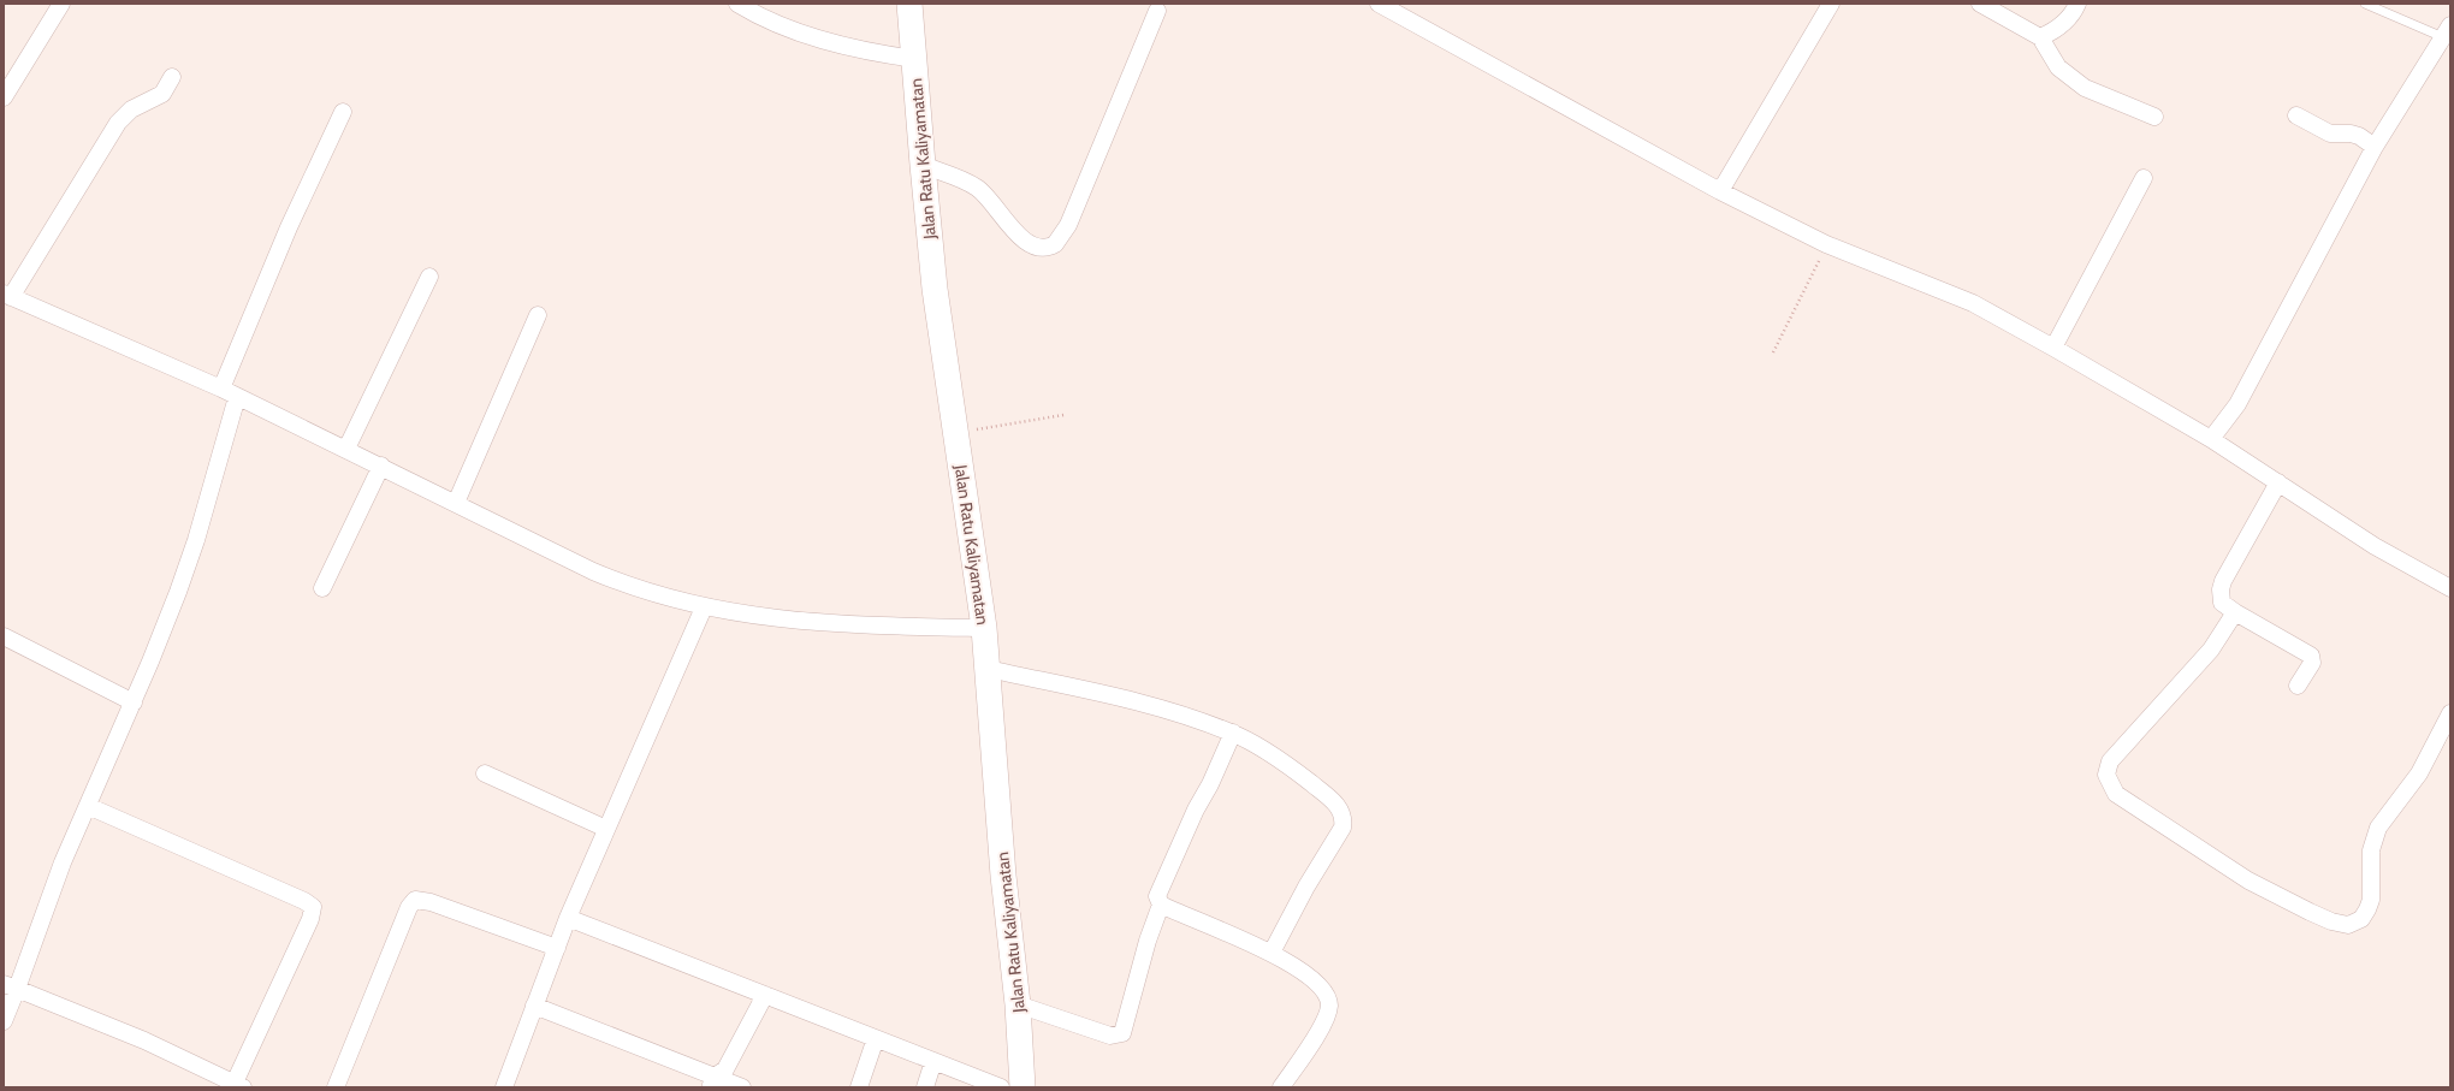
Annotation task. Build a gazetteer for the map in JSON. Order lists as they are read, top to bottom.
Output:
{
  "streets": {
    "main road": ["Jalan Ratu Kaliyamatan"]
  }
}
